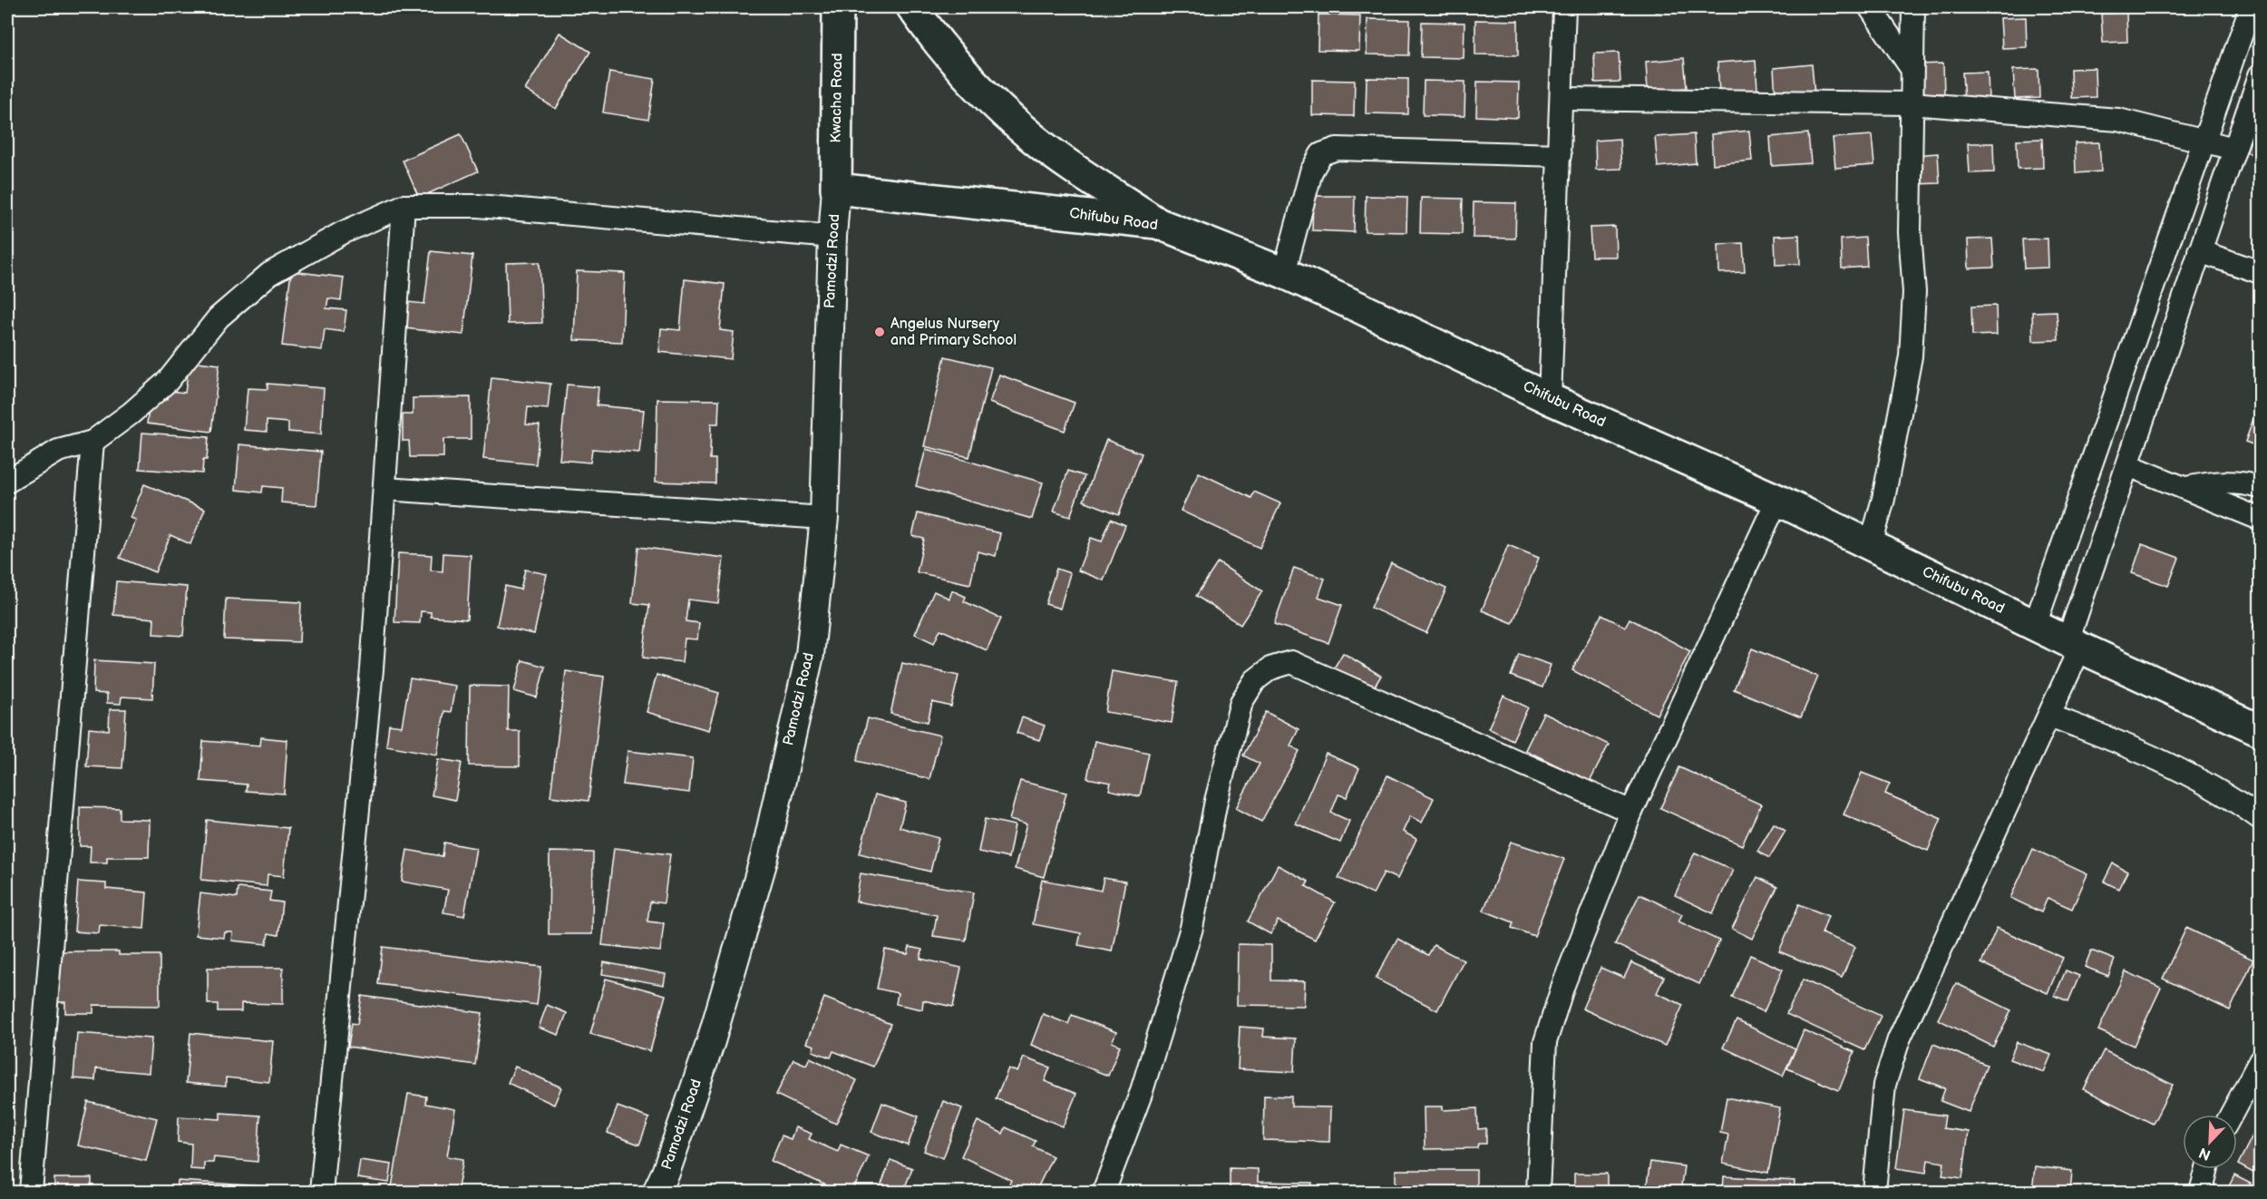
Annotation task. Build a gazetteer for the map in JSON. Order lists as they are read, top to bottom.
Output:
{
  "streets": {
    "main road": ["Kwacha Road", "Chifubu Road"],
    "street": ["Pamodzi Road"]
  },
  "crossings": [
    ["Kwacha Road", "Chifubu Road"],
    ["Kwacha Road", "Pamodzi Road"],
    ["Chifubu Road", "Pamodzi Road"]
  ],
  "places": ["Angelus Nursery and Primary School"],
  "north": "bottom left"
}
